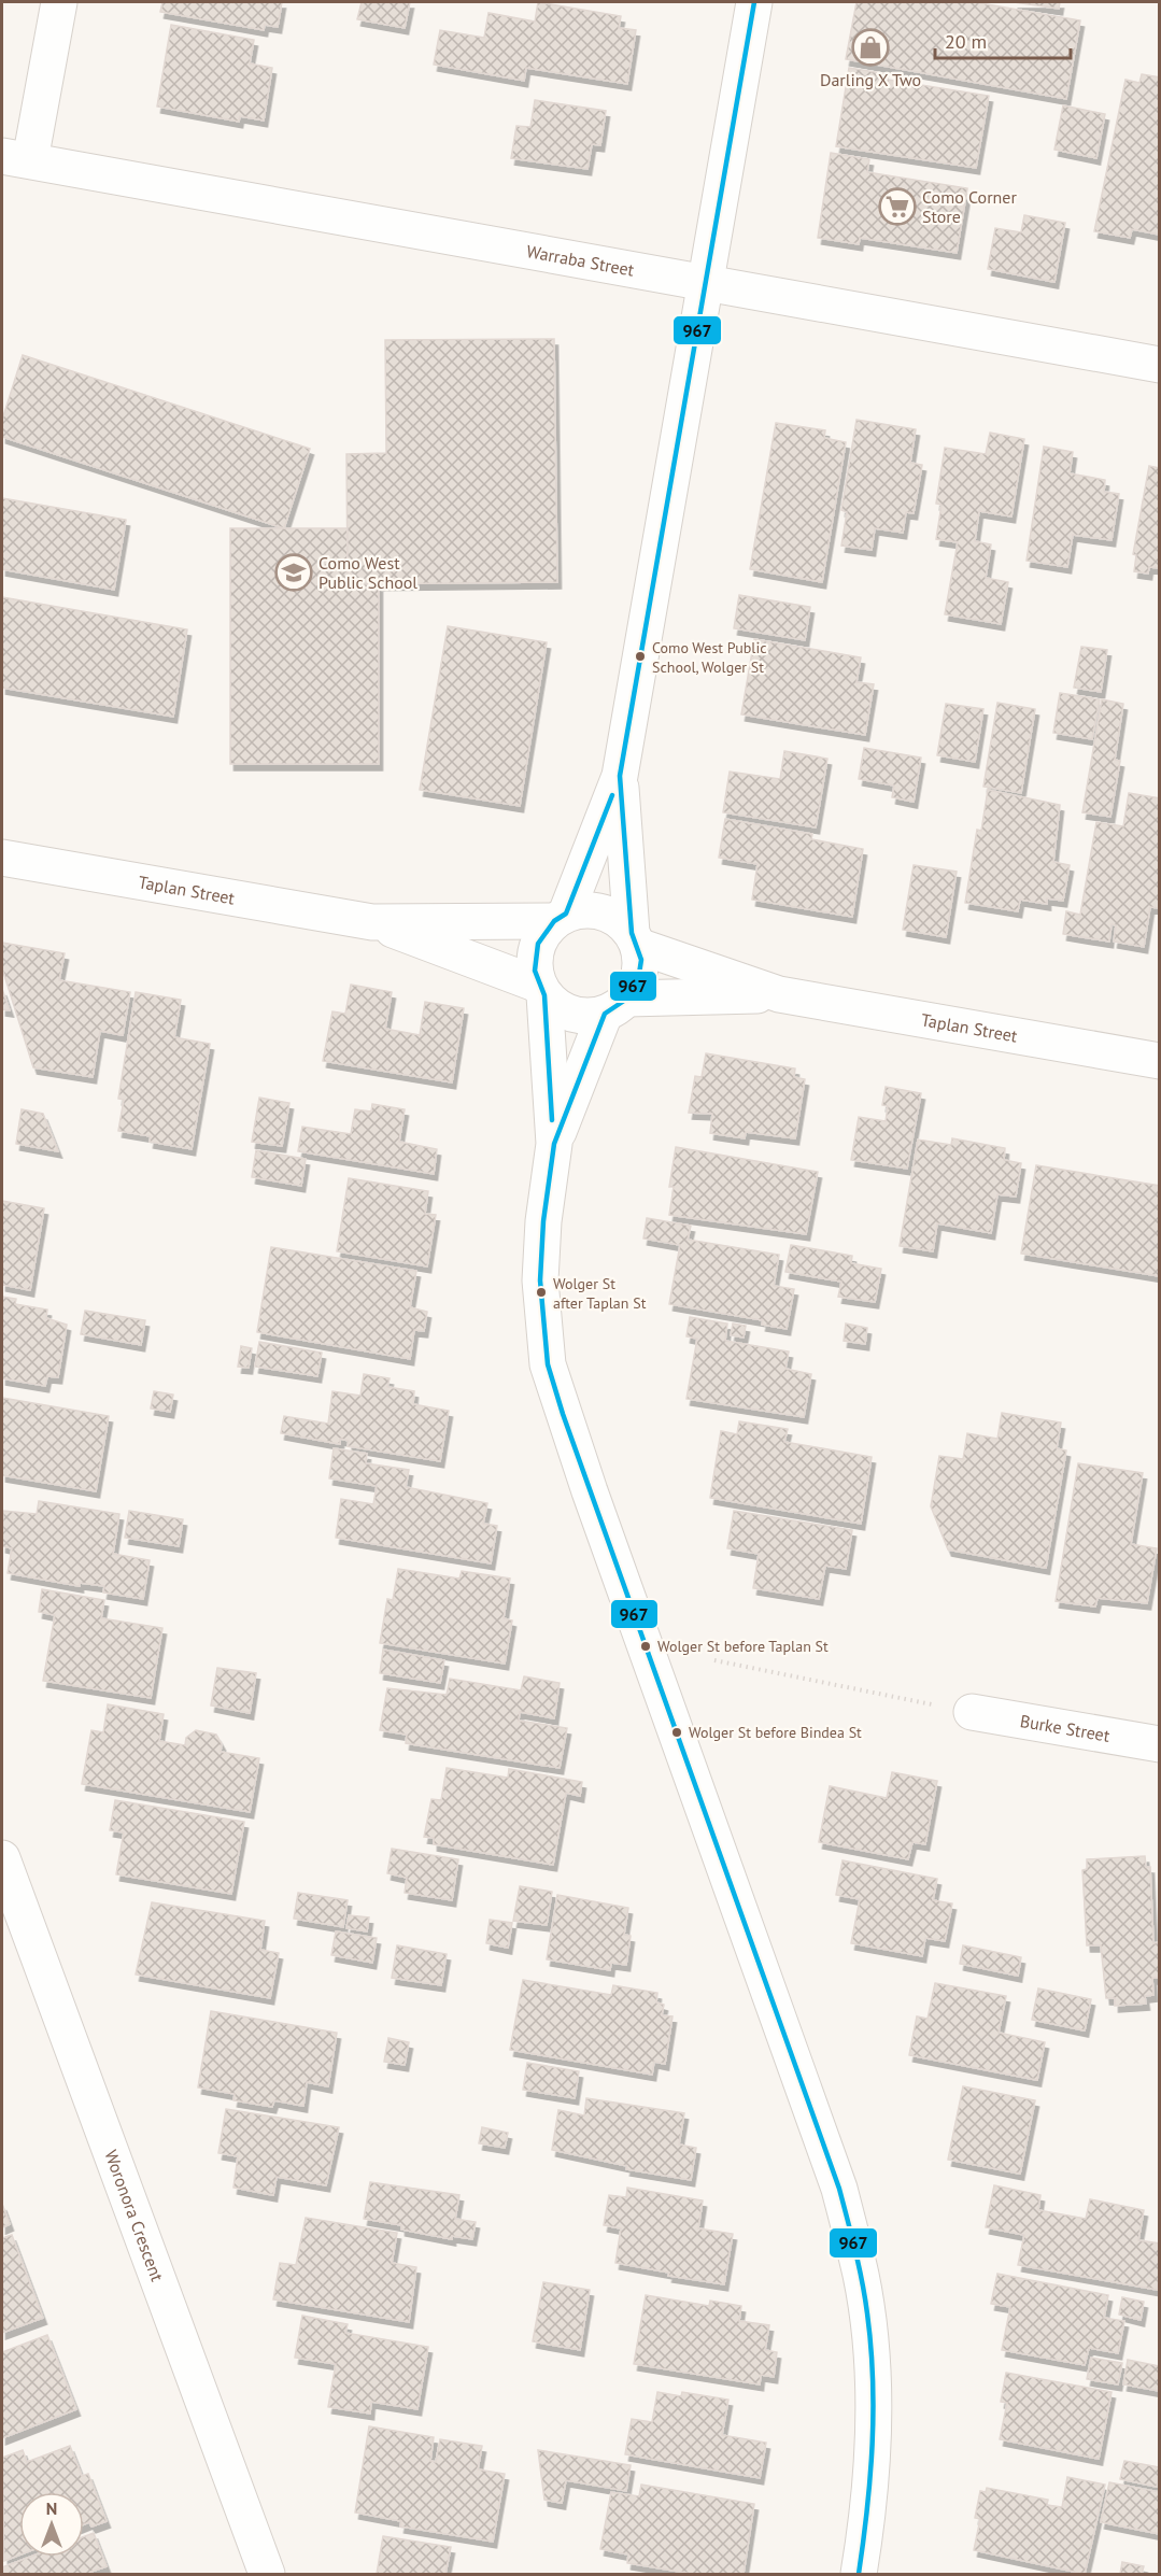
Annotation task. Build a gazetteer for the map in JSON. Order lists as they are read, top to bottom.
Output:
{
  "streets": {
    "street": [
      "Warraba Street",
      "Taplan Street",
      "Burke Street",
      "Woronora Crescent"
    ]
  },
  "places": {
    "shop": ["Darling X Two"],
    "supermarket": ["Como Corner Store"],
    "school or university": ["Como West Public School"],
    "other": [
      "Como West Public School, Wolger St",
      "Wolger St after Taplan St",
      "Wolger St before Taplan St",
      "Wolger St before Bindea St"
    ]
  },
  "lines": ["transit line 967"],
  "scale_bar": "20 m",
  "north": "top"
}
